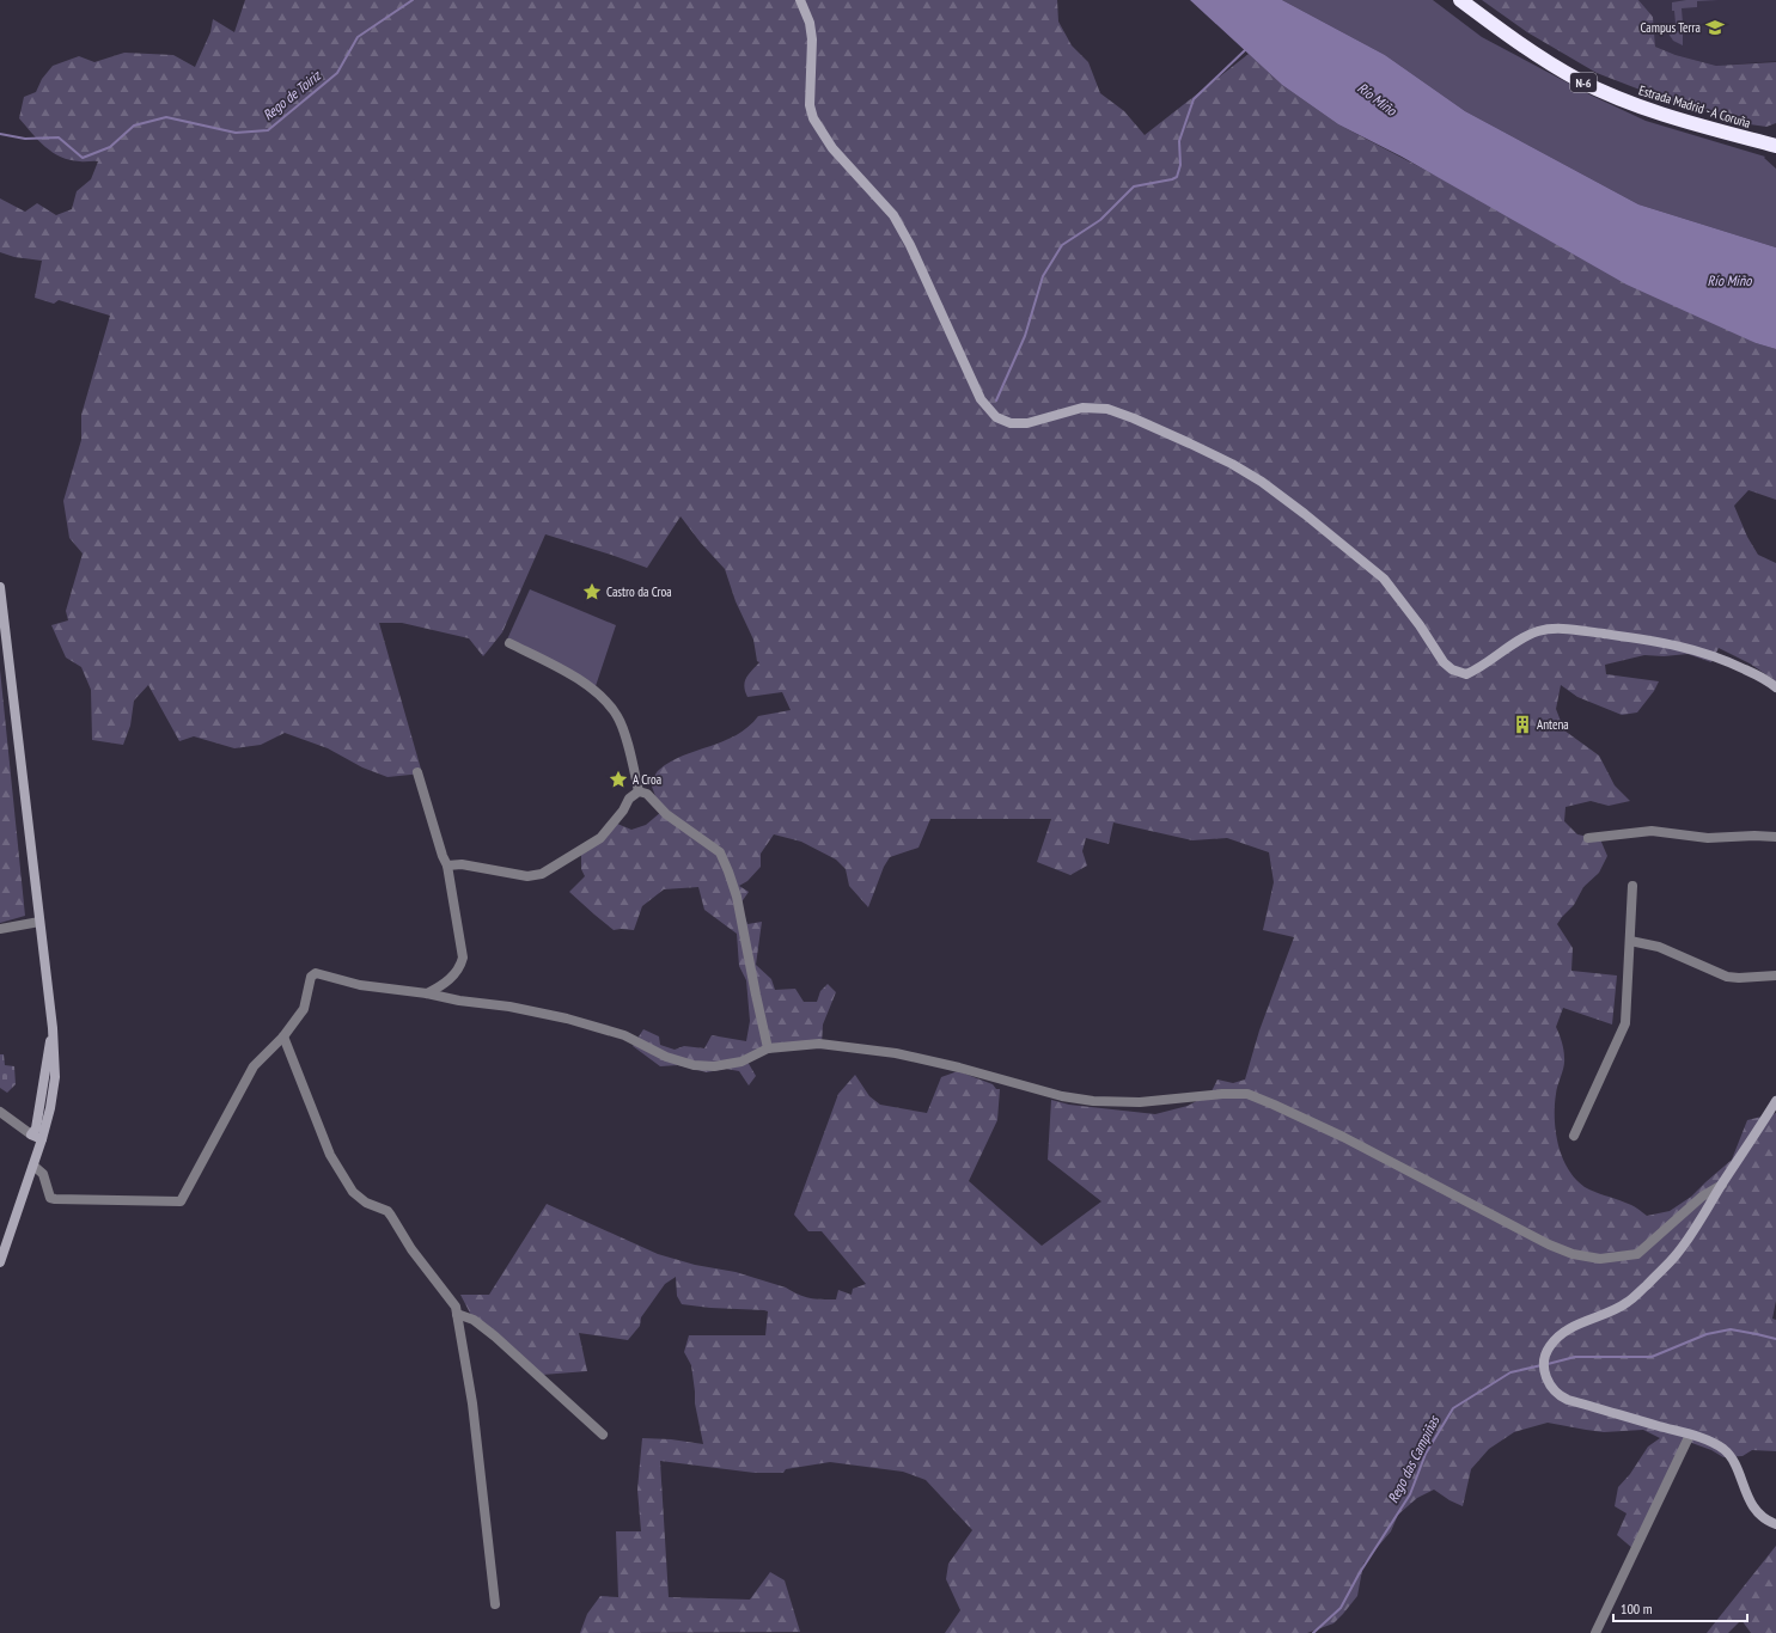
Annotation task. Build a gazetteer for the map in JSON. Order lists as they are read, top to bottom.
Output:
{
  "streets": {
    "highway": ["N-6", "Estrada Madrid - A Coruña"]
  },
  "water": ["Rego de Toiriz", "Río Miño", "Rego das Campiñas"],
  "places": {
    "school or university": ["Campus Terra"],
    "place": ["Castro da Croa", "A Croa"],
    "building": ["Antena"]
  },
  "scale_bar": "100 m"
}
